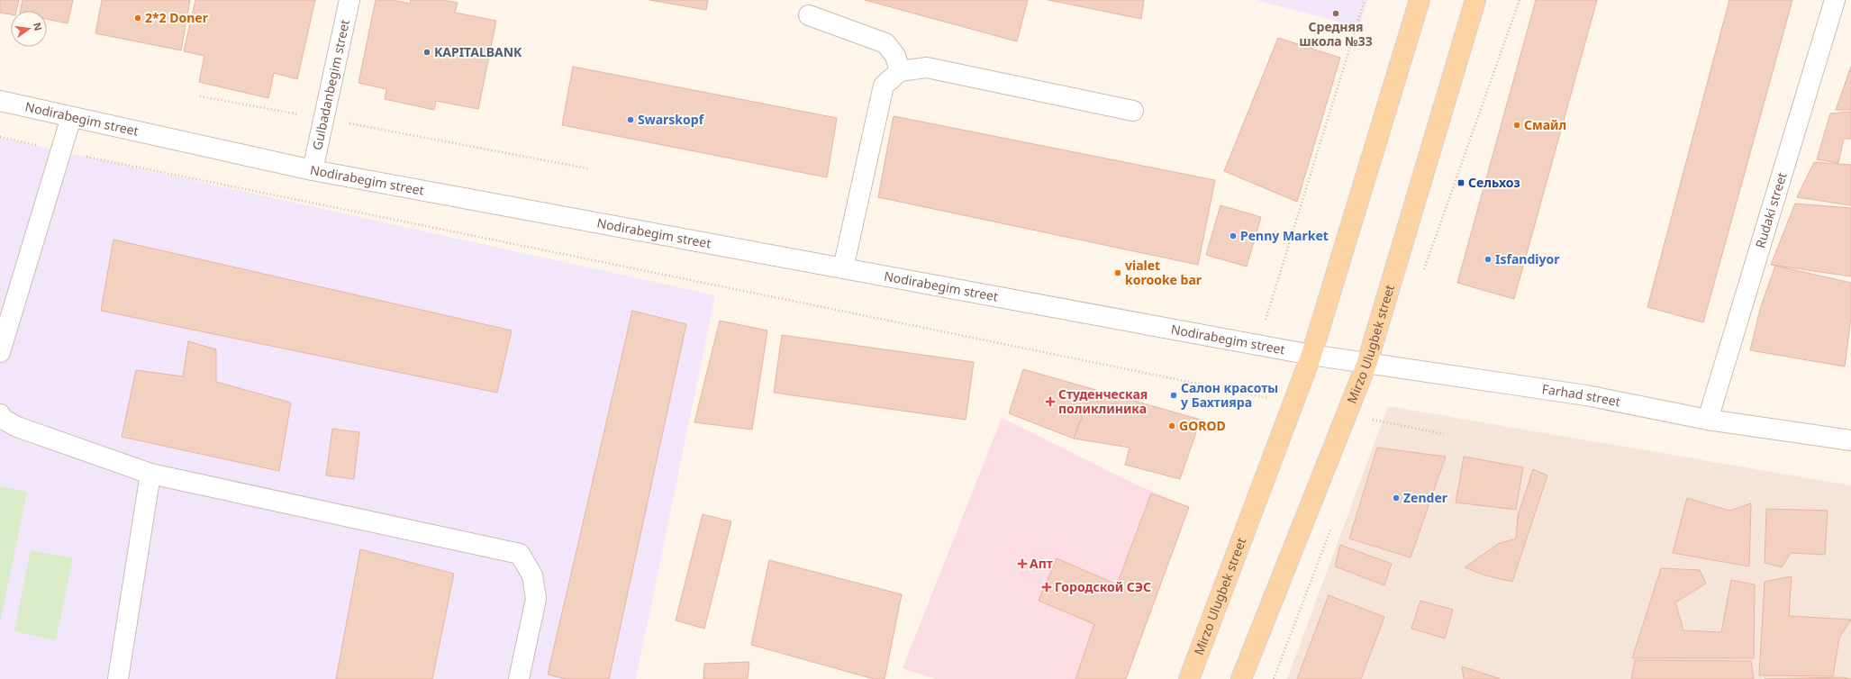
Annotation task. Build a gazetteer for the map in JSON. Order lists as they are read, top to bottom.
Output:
{
  "streets": {
    "main road": ["Mirzo Ulugbek street"],
    "street": [
      "Gulbadanbegim street",
      "Nodirabegim street",
      "Rudaki street",
      "Farhad street"
    ]
  },
  "crossings": [
    ["Gulbadanbegim street", "Nodirabegim street"],
    ["Nodirabegim street", "Mirzo Ulugbek street"],
    ["Nodirabegim street", "Farhad street"],
    ["Rudaki street", "Farhad street"],
    ["Mirzo Ulugbek street", "Farhad street"]
  ],
  "places": {
    "other": [
      "Средняя школа №33",
      "2*2 Doner",
      "KAPITALBANK",
      "Swarskopf",
      "Смайл",
      "Penny Market",
      "Isfandiyor",
      "vialet korooke bar",
      "Салон красоты у Бахтияра",
      "GOROD",
      "Zender"
    ],
    "transit": ["Сельхоз"],
    "health": ["Студенческая поликлиника", "Апт", "Городской СЭС"]
  },
  "north": "right"
}
